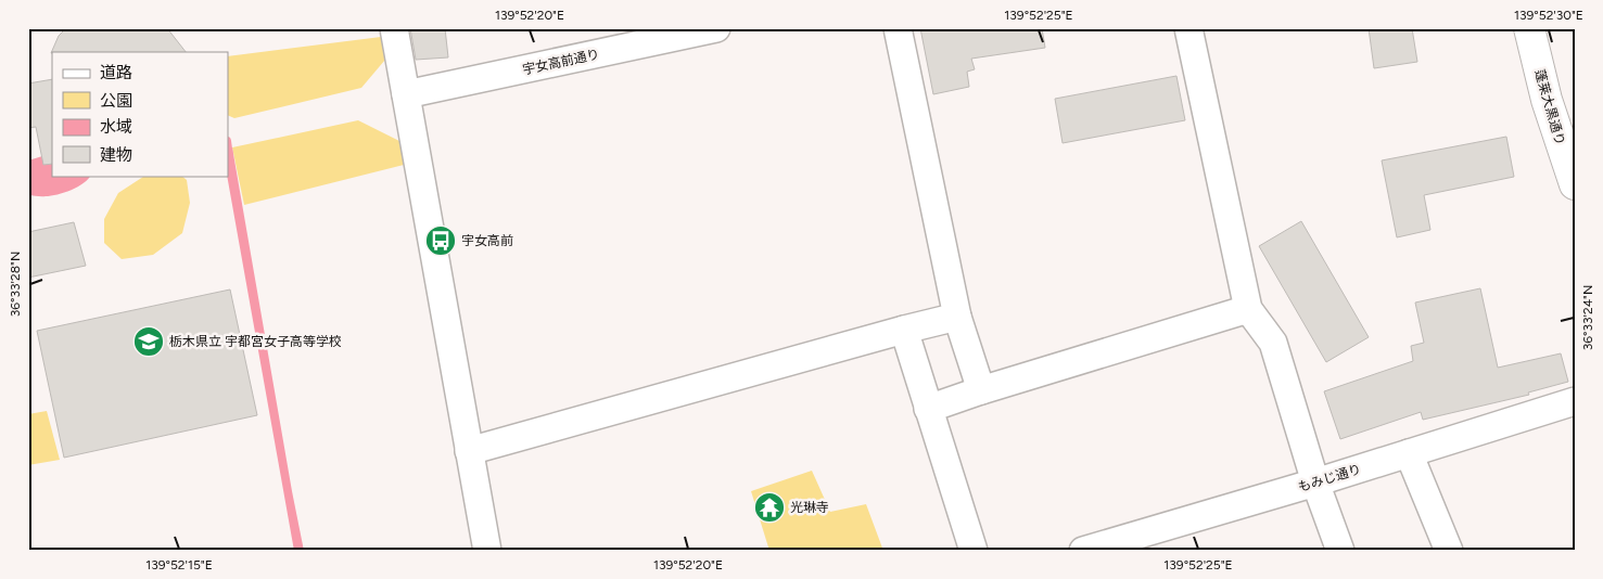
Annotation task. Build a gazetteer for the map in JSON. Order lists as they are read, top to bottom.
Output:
{
  "streets": {
    "street": ["宇女高前通り", "蓬莱大黒通り", "もみじ通り"]
  },
  "places": {
    "bus stop": ["宇女高前"],
    "school or university": ["栃木県立 宇都宮女子高等学校"],
    "temple": ["光琳寺"]
  },
  "legend": [
    "道路",
    "公園",
    "水域",
    "建物"
  ],
  "coordinates": [
    "139°52'20\"E",
    "139°52'25\"E",
    "139°52'30\"E",
    "36°33'28\"N",
    "36°33'24\"N",
    "139°52'15\"E"
  ]
}
